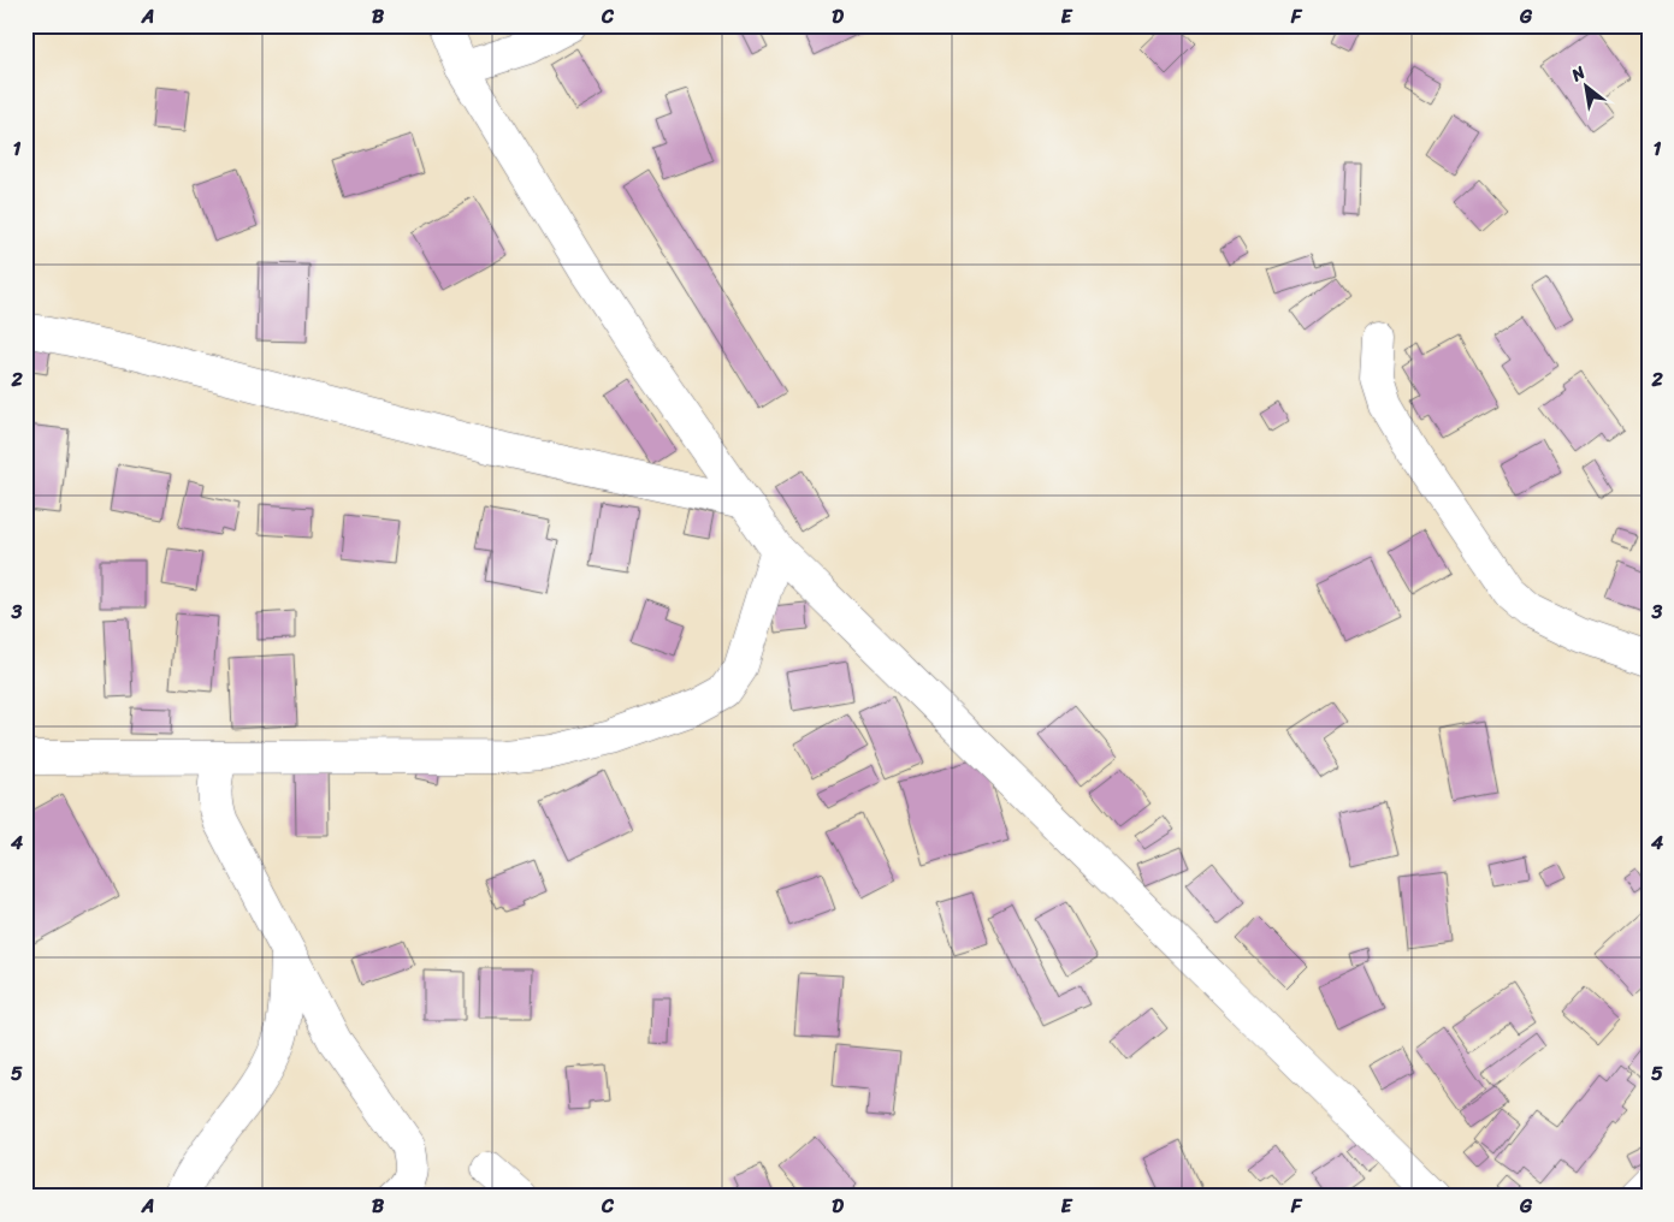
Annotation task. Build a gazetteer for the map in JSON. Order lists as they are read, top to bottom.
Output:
{
  "north": "top left",
  "grid": {
    "columns": [
      "A",
      "B",
      "C",
      "D",
      "E",
      "F",
      "G"
    ],
    "rows": [
      "1",
      "2",
      "3",
      "4",
      "5"
    ]
  }
}
